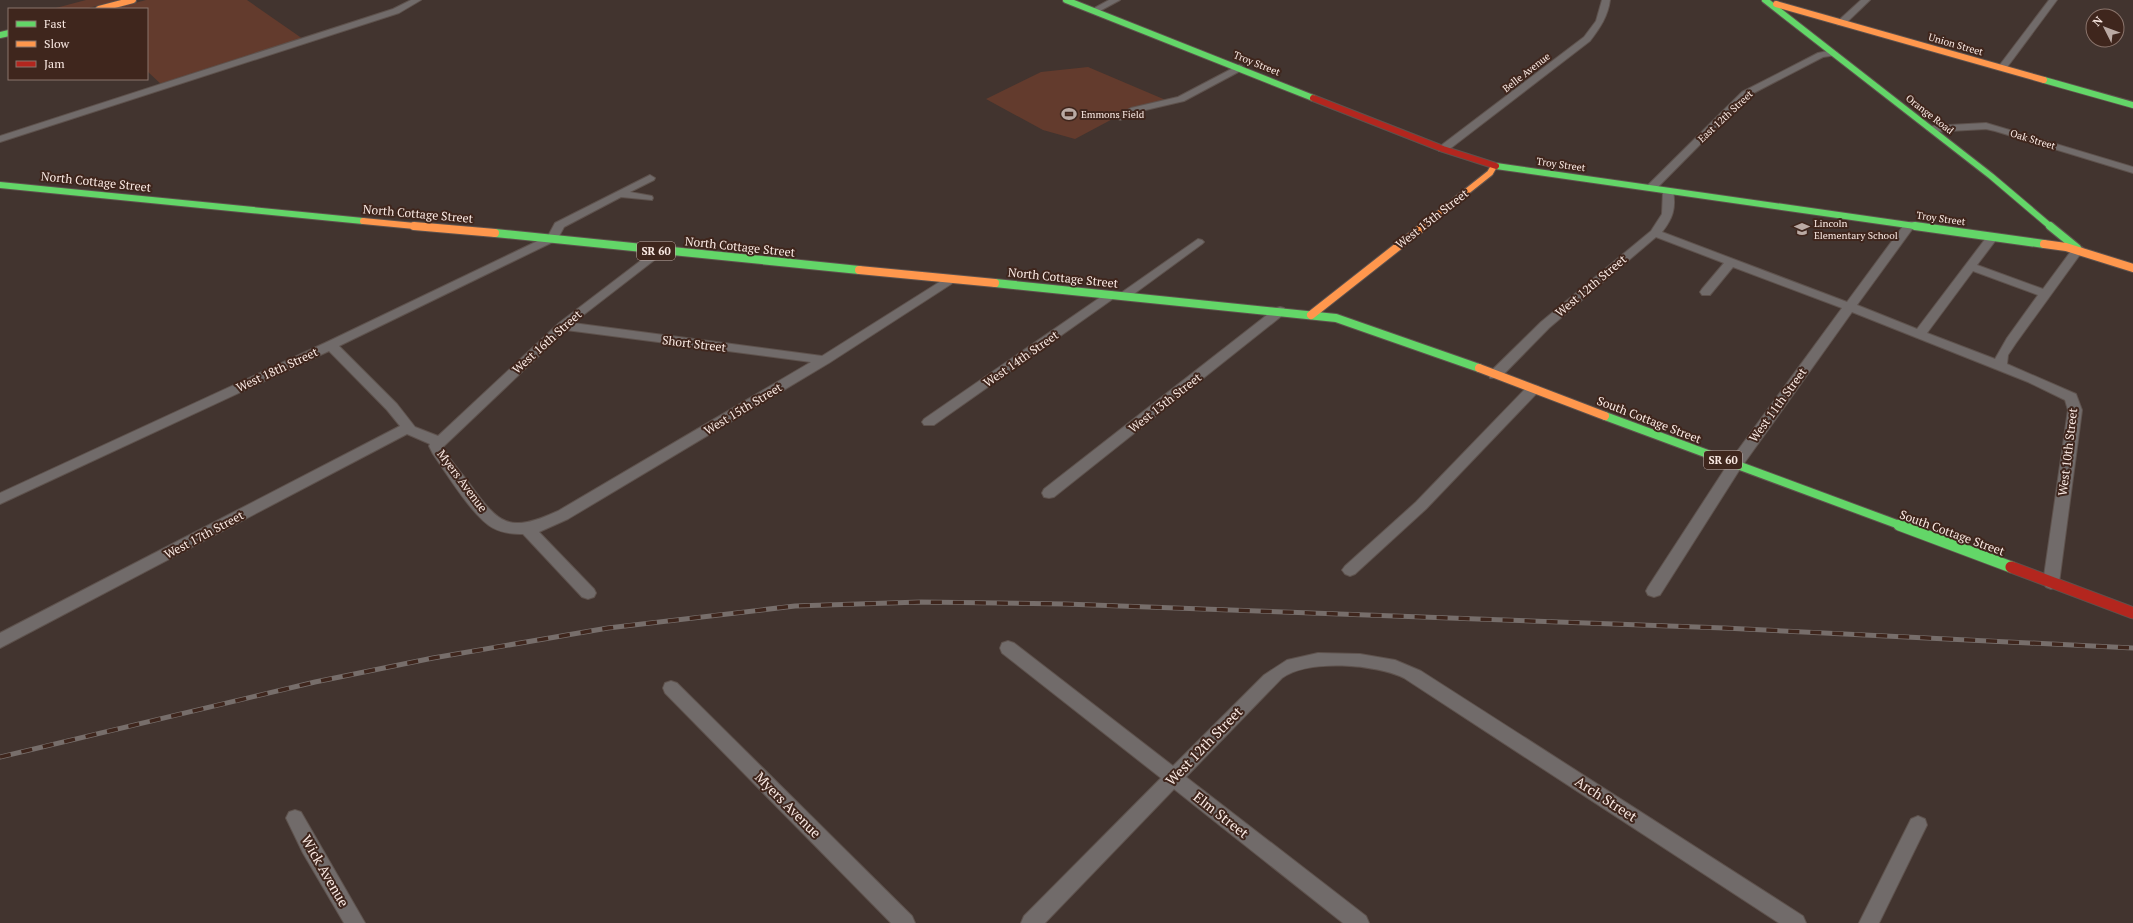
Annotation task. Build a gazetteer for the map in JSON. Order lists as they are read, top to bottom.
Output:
{
  "streets": {
    "main road": [
      "Union Street",
      "Troy Street",
      "Orange Road",
      "North Cottage Street",
      "West 13th Street",
      "SR 60",
      "South Cottage Street"
    ],
    "street": [
      "Belle Avenue",
      "East 12th Street",
      "Oak Street",
      "West 12th Street",
      "West 16th Street",
      "Short Street",
      "West 14th Street",
      "West 18th Street",
      "West 11th Street",
      "West 15th Street",
      "West 10th Street",
      "Myers Avenue",
      "West 17th Street",
      "Arch Street",
      "Elm Street",
      "Wick Avenue"
    ]
  },
  "crossings": [
    ["Union Street", "Orange Road"],
    ["Troy Street", "Belle Avenue"],
    ["Troy Street", "Orange Road"],
    ["Troy Street", "East 12th Street"],
    ["Troy Street", "West 13th Street"],
    ["Troy Street", "West 12th Street"],
    ["Troy Street", "West 11th Street"],
    ["Orange Road", "East 12th Street"],
    ["Orange Road", "Oak Street"],
    ["North Cottage Street", "West 13th Street"],
    ["North Cottage Street", "West 16th Street"],
    ["North Cottage Street", "West 14th Street"],
    ["North Cottage Street", "West 18th Street"],
    ["North Cottage Street", "West 15th Street"],
    ["North Cottage Street", "South Cottage Street"],
    ["West 13th Street", "South Cottage Street"],
    ["West 12th Street", "South Cottage Street"],
    ["West 12th Street", "Arch Street"],
    ["West 12th Street", "Elm Street"],
    ["West 16th Street", "Short Street"],
    ["West 16th Street", "Myers Avenue"],
    ["Short Street", "West 15th Street"],
    ["West 18th Street", "Myers Avenue"],
    ["West 11th Street", "South Cottage Street"],
    ["West 15th Street", "Myers Avenue"],
    ["South Cottage Street", "West 10th Street"],
    ["Myers Avenue", "West 17th Street"]
  ],
  "places": {
    "sports": ["Emmons Field"],
    "school or university": ["Lincoln Elementary School"]
  },
  "legend": ["Fast", "Slow", "Jam"],
  "north": "top left"
}
